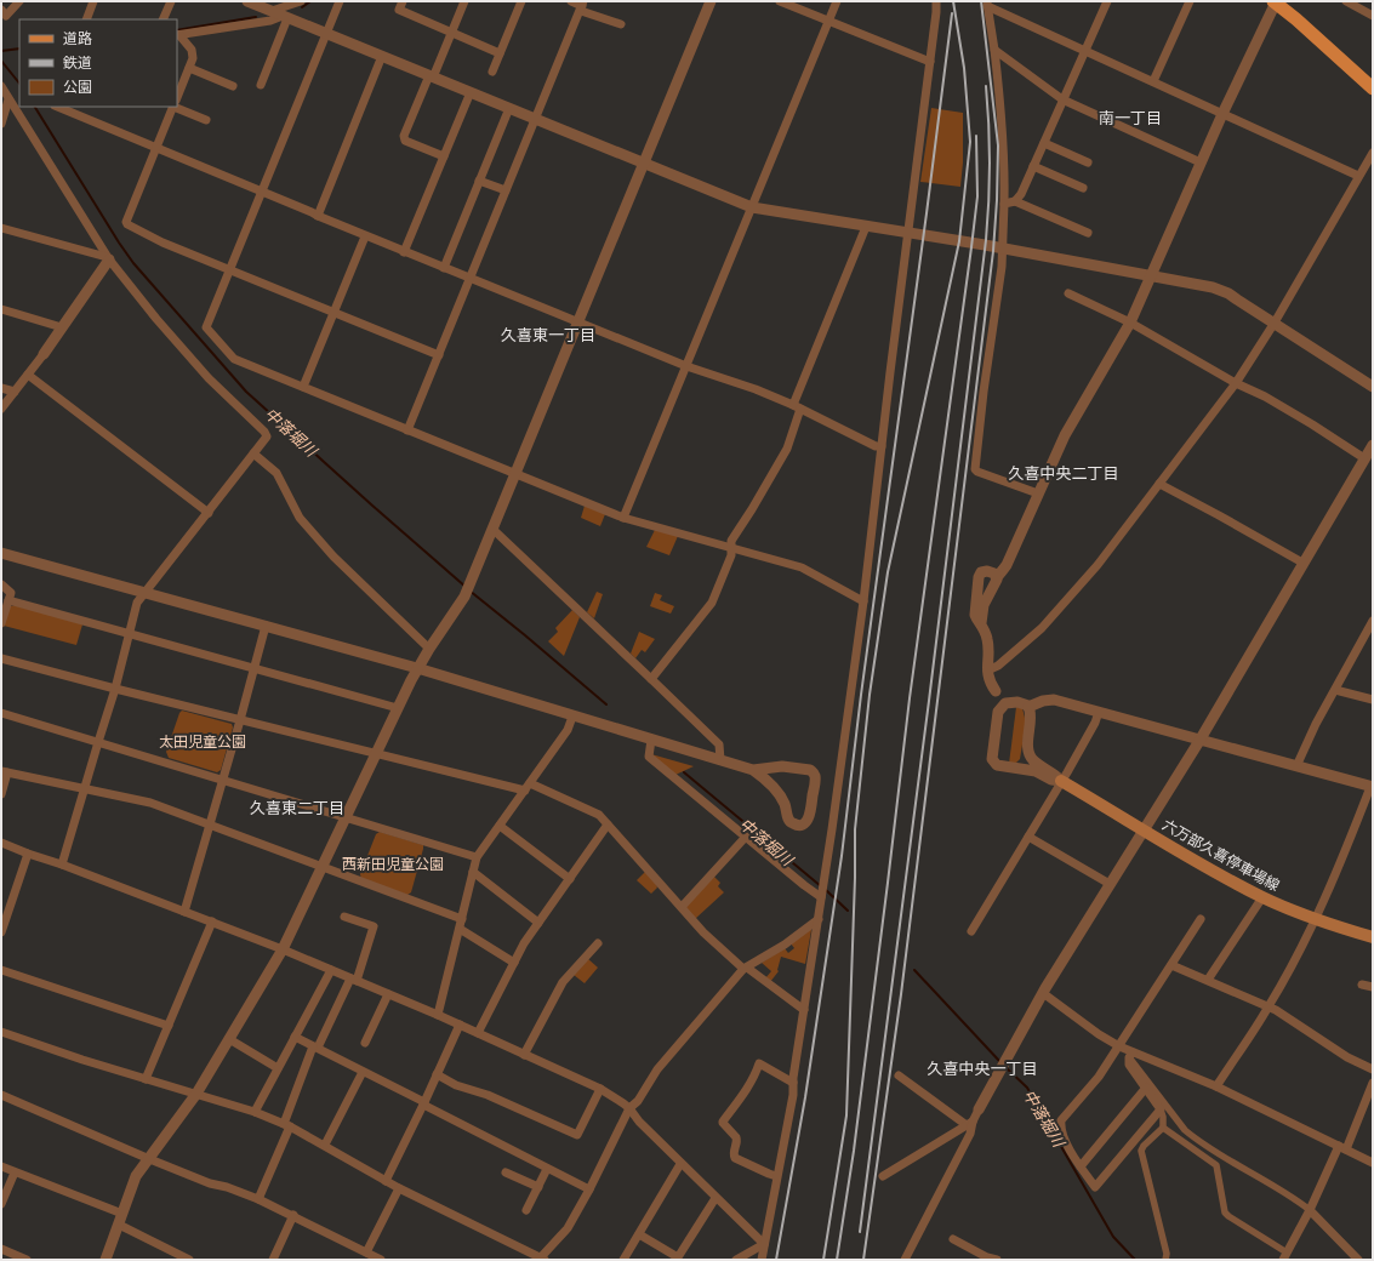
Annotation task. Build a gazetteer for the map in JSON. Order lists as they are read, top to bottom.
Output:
{
  "streets": {
    "main road": ["六万部久喜停車場線"]
  },
  "districts": [
    "南一丁目",
    "久喜東一丁目",
    "久喜中央二丁目",
    "久喜東二丁目",
    "久喜中央一丁目"
  ],
  "water": ["中落堀川"],
  "parks": ["太田児童公園", "西新田児童公園"],
  "legend": ["道路", "鉄道", "公園"]
}
